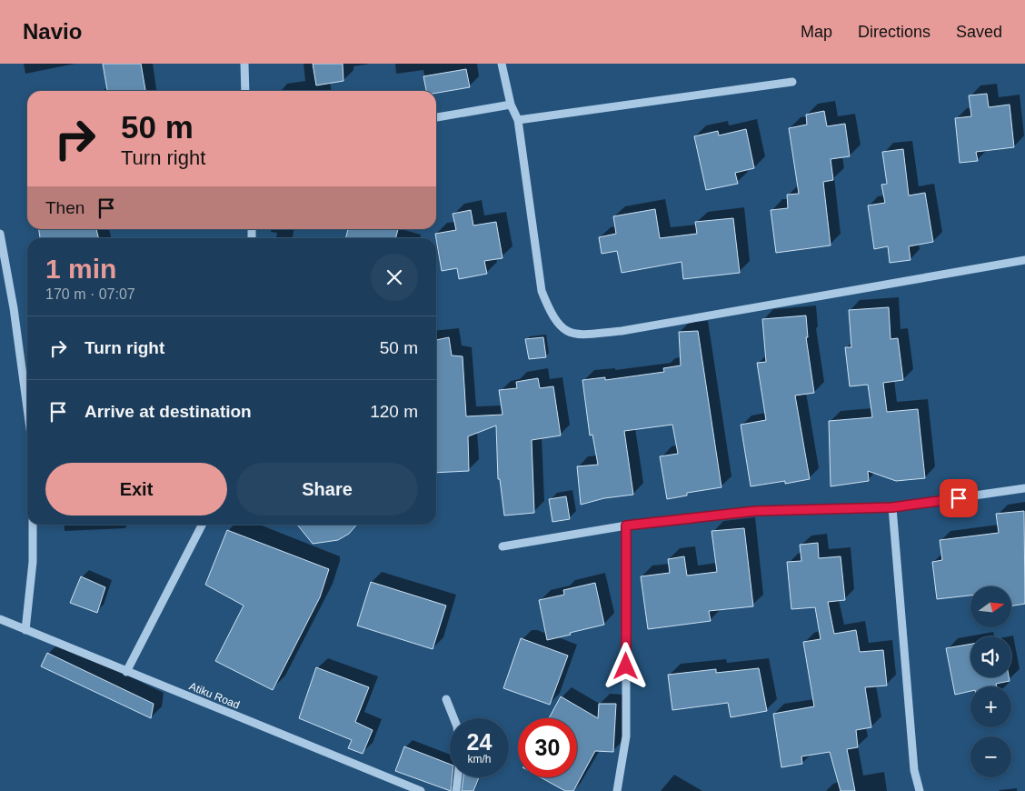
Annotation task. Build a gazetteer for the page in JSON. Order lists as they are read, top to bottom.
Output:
{
  "streets": {
    "street": ["Atiku Road"]
  },
  "north": "right",
  "page": {
    "header": "Navio",
    "nav": ["Map", "Directions", "Saved"],
    "turn": ["50 m", "Turn right"],
    "then": "Then",
    "heading": ["1 min", "170 m · 07:07"],
    "list": [
      {
        "name": "Turn right",
        "value": "50 m"
      },
      {
        "name": "Arrive at destination",
        "value": "120 m"
      }
    ],
    "buttons": ["Exit", "Share"],
    "map_buttons": ["+", "−"],
    "speed": "24 km/h",
    "limit": "30"
  }
}
